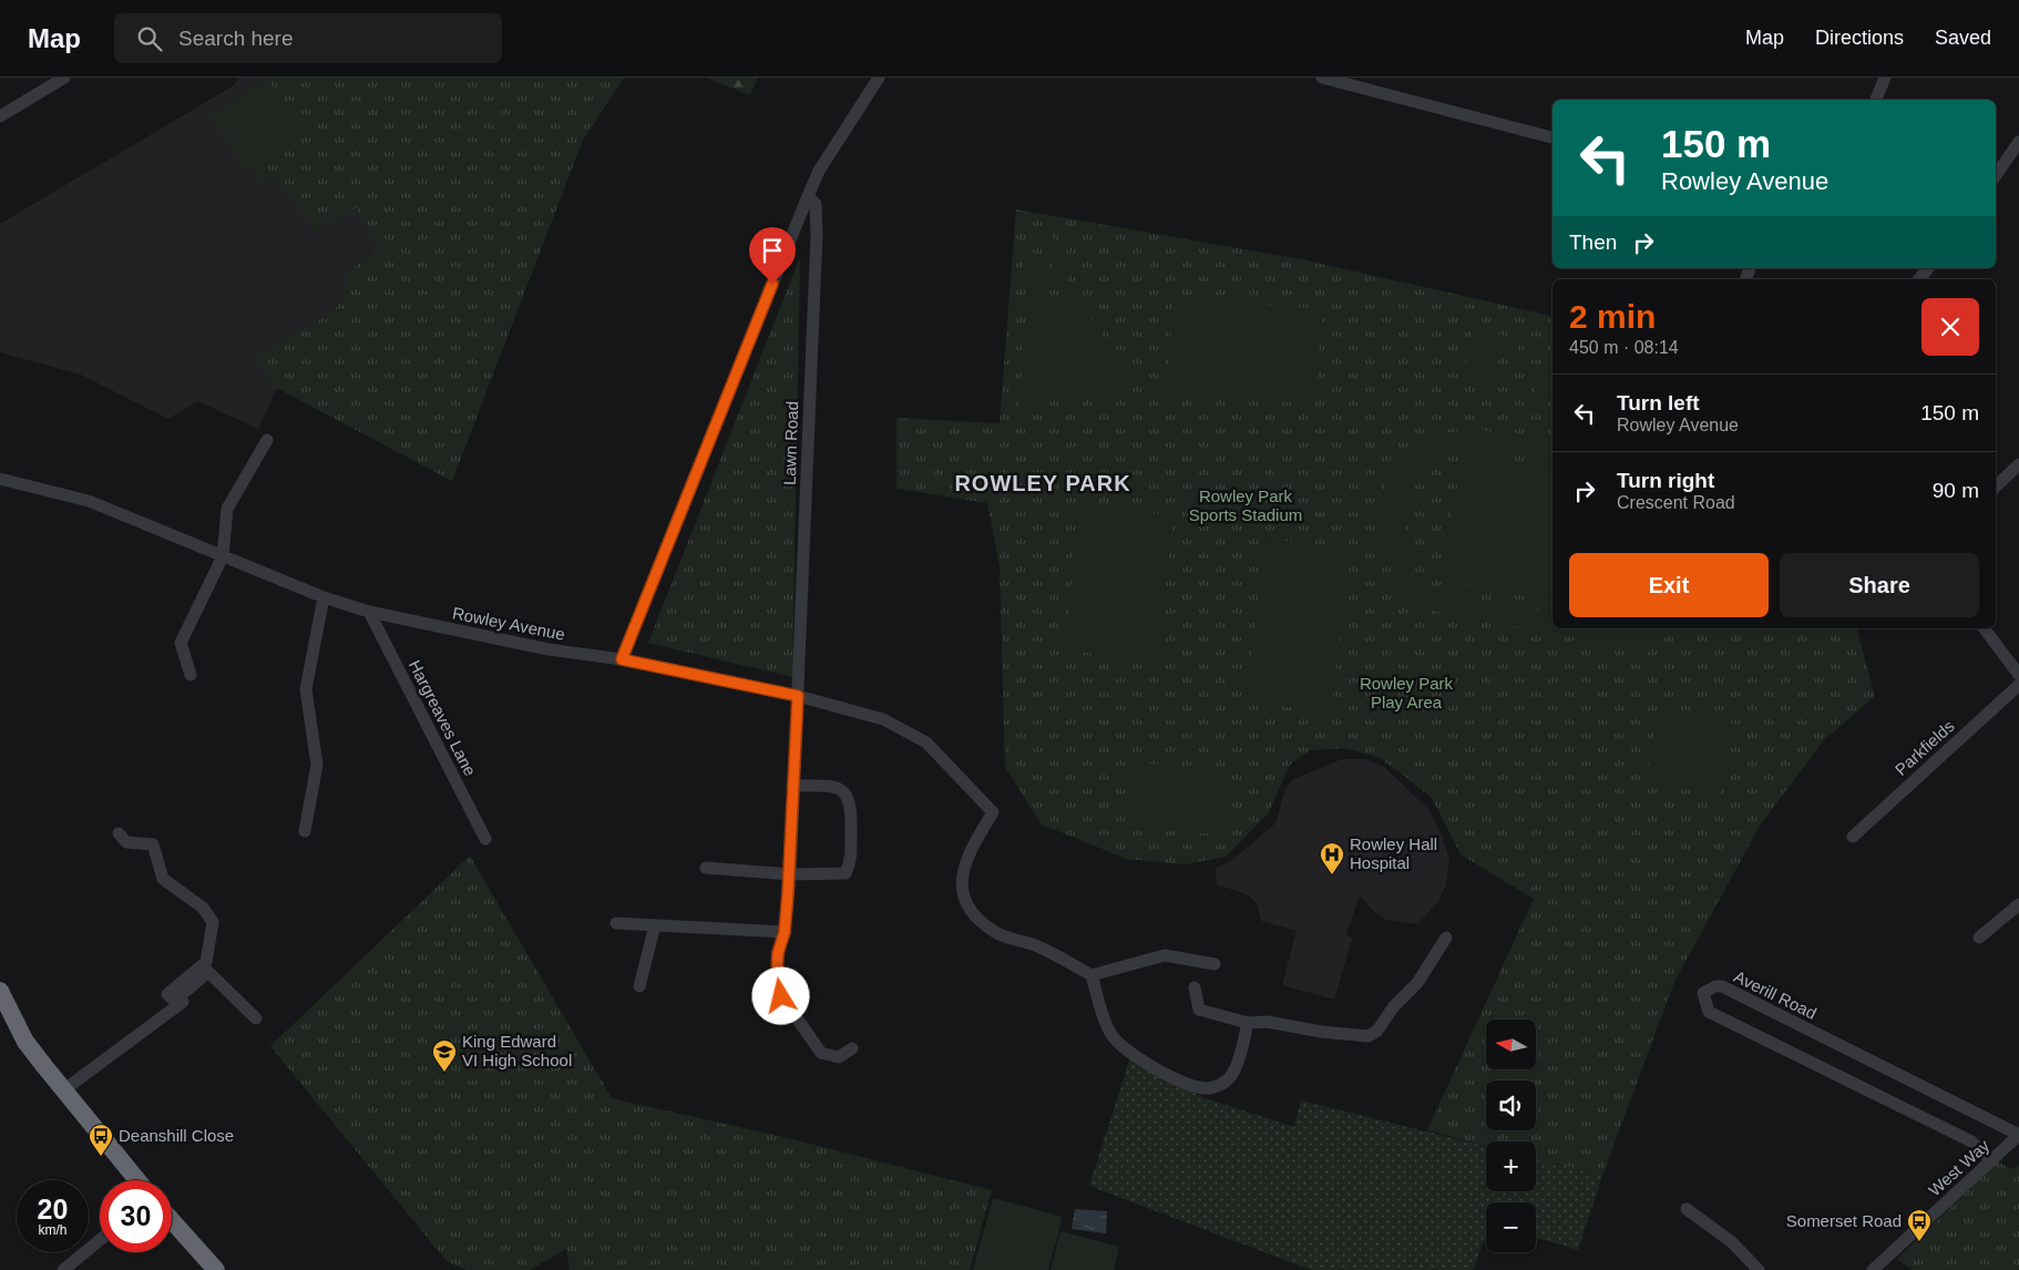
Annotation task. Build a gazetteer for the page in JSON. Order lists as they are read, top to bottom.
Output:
{
  "streets": {
    "street": [
      "Lawn Road",
      "Rowley Avenue",
      "Hargreaves Lane",
      "Parkfields",
      "Averill Road",
      "West Way"
    ]
  },
  "crossings": [
    ["Lawn Road", "Rowley Avenue"],
    ["Rowley Avenue", "Hargreaves Lane"],
    ["Averill Road", "West Way"]
  ],
  "districts": ["ROWLEY PARK"],
  "parks": ["Rowley Park Sports Stadium", "Rowley Park Play Area"],
  "places": {
    "hospital": ["Rowley Hall Hospital"],
    "school or university": ["King Edward VI High School"],
    "bus stop": ["Deanshill Close", "Somerset Road"]
  },
  "north": "left",
  "page": {
    "header": "Map",
    "search": "Search here",
    "nav": ["Map", "Directions", "Saved"],
    "turn": ["150 m", "Rowley Avenue"],
    "then": "Then",
    "heading": ["2 min", "450 m · 08:14"],
    "list": [
      {
        "name": "Turn left",
        "note": "Rowley Avenue",
        "value": "150 m"
      },
      {
        "name": "Turn right",
        "note": "Crescent Road",
        "value": "90 m"
      }
    ],
    "buttons": ["Exit", "Share"],
    "map_buttons": ["+", "−"],
    "speed": "20 km/h",
    "limit": "30"
  }
}
